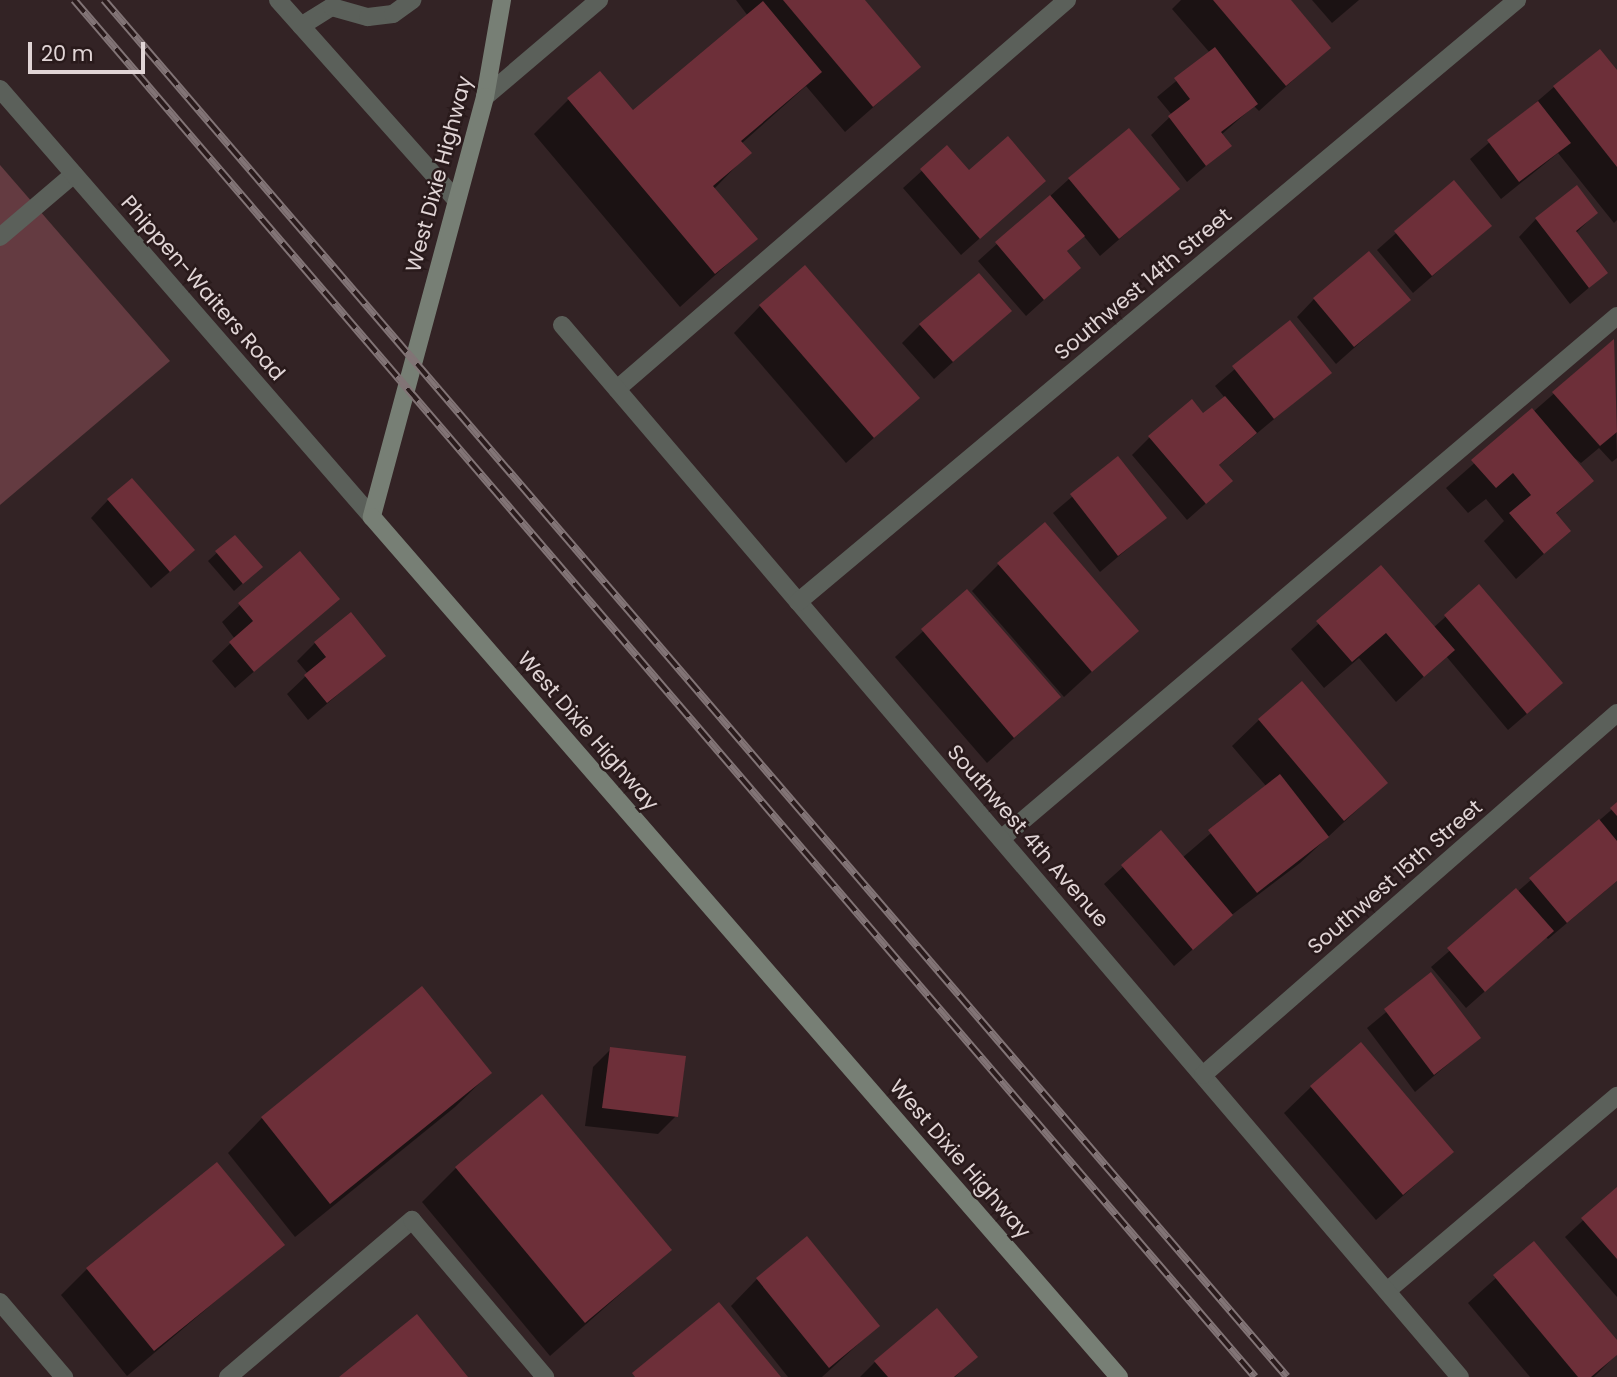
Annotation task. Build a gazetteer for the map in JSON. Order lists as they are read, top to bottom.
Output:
{
  "streets": {
    "main road": ["West Dixie Highway"],
    "street": [
      "Southwest 14th Street",
      "Phippen-Waiters Road",
      "Southwest 4th Avenue",
      "Southwest 15th Street"
    ]
  },
  "crossings": [
    ["West Dixie Highway", "Phippen-Waiters Road"],
    ["Southwest 14th Street", "Southwest 4th Avenue"],
    ["Southwest 4th Avenue", "Southwest 15th Street"]
  ],
  "scale_bar": "20 m"
}
